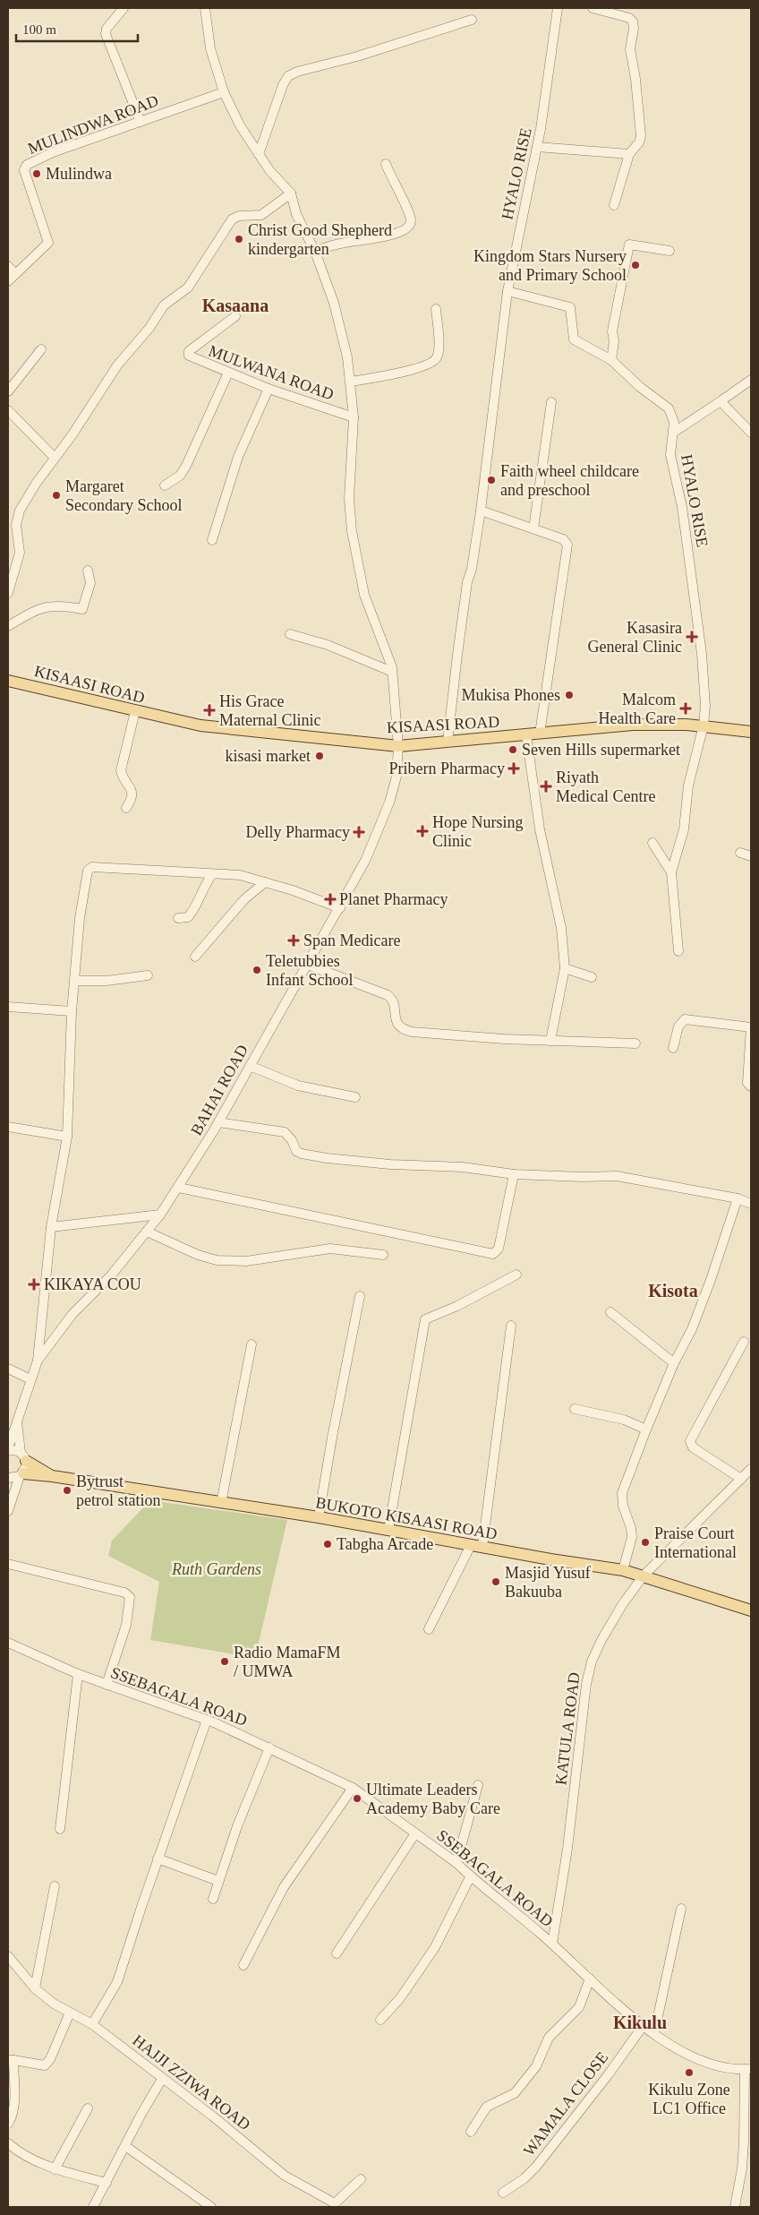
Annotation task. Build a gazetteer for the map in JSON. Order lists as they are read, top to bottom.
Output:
{
  "streets": {
    "main road": ["KISAASI ROAD", "BUKOTO KISAASI ROAD"],
    "street": [
      "MULINDWA ROAD",
      "HYALO RISE",
      "MULWANA ROAD",
      "BAHAI ROAD",
      "SSEBAGALA ROAD",
      "KATULA ROAD",
      "HAJJI ZZIWA ROAD",
      "WAMALA CLOSE"
    ]
  },
  "crossings": [
    ["HYALO RISE", "KISAASI ROAD"],
    ["MULWANA ROAD", "BAHAI ROAD"],
    ["KISAASI ROAD", "BAHAI ROAD"],
    ["BAHAI ROAD", "BUKOTO KISAASI ROAD"],
    ["BUKOTO KISAASI ROAD", "KATULA ROAD"],
    ["SSEBAGALA ROAD", "KATULA ROAD"],
    ["SSEBAGALA ROAD", "WAMALA CLOSE"]
  ],
  "districts": ["Kasaana", "Kisota", "Kikulu"],
  "parks": ["Ruth Gardens"],
  "places": {
    "other": [
      "Mulindwa",
      "Christ Good Shepherd kindergarten",
      "Kingdom Stars Nursery and Primary School",
      "Faith wheel childcare and preschool",
      "Margaret Secondary School",
      "Mukisa Phones",
      "Seven Hills supermarket",
      "kisasi market",
      "Teletubbies Infant School",
      "Bytrust petrol station",
      "Praise Court International",
      "Tabgha Arcade",
      "Masjid Yusuf Bakuuba",
      "Radio MamaFM / UMWA",
      "Ultimate Leaders Academy Baby Care",
      "Kikulu Zone LC1 Office"
    ],
    "health": [
      "Kasasira General Clinic",
      "Malcom Health Care",
      "His Grace Maternal Clinic",
      "Pribern Pharmacy",
      "Riyath Medical Centre",
      "Hope Nursing Clinic",
      "Delly Pharmacy",
      "Planet Pharmacy",
      "Span Medicare",
      "KIKAYA COU"
    ]
  },
  "scale_bar": "100 m"
}
